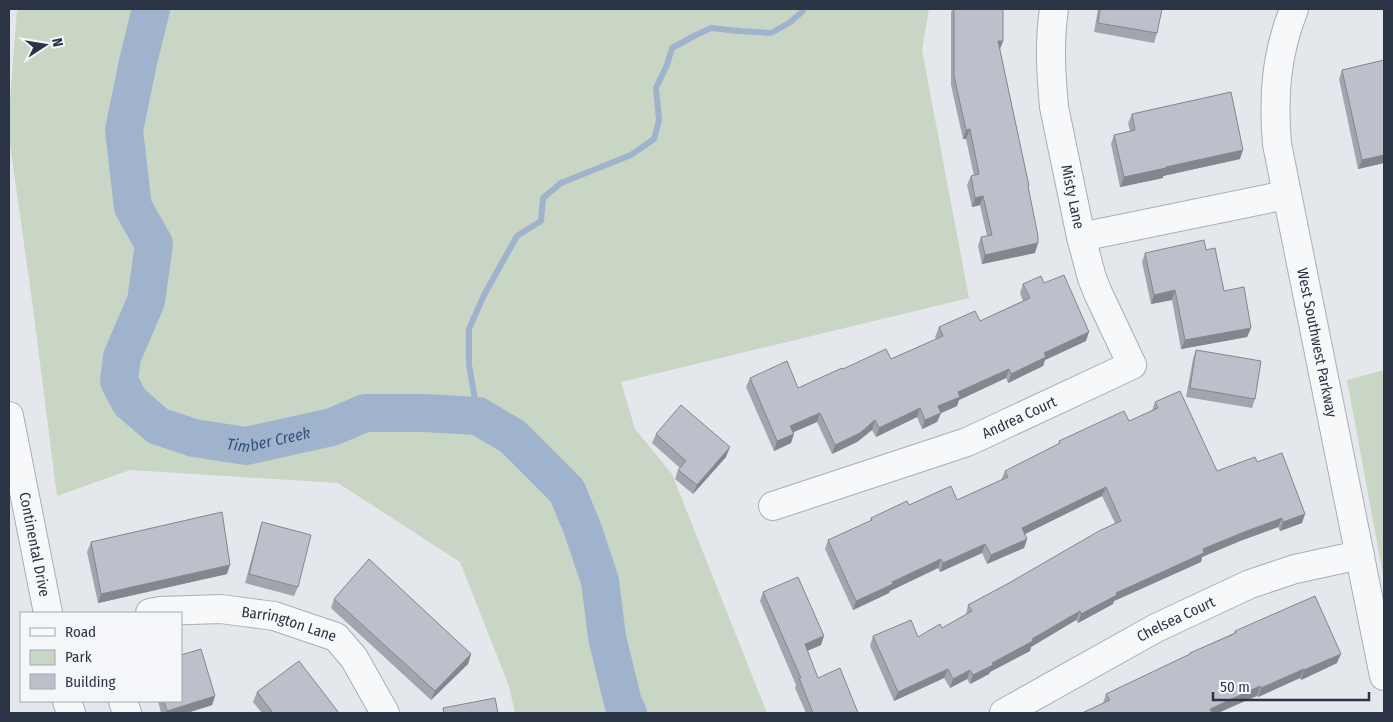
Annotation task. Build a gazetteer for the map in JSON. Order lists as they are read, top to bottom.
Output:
{
  "streets": {
    "street": [
      "Misty Lane",
      "West Southwest Parkway",
      "Andrea Court",
      "Continental Drive",
      "Chelsea Court",
      "Barrington Lane"
    ]
  },
  "crossings": [
    ["Misty Lane", "West Southwest Parkway"],
    ["Misty Lane", "Andrea Court"],
    ["West Southwest Parkway", "Chelsea Court"]
  ],
  "water": ["Timber Creek"],
  "legend": ["Road", "Park", "Building"],
  "scale_bar": "50 m",
  "north": "right"
}
